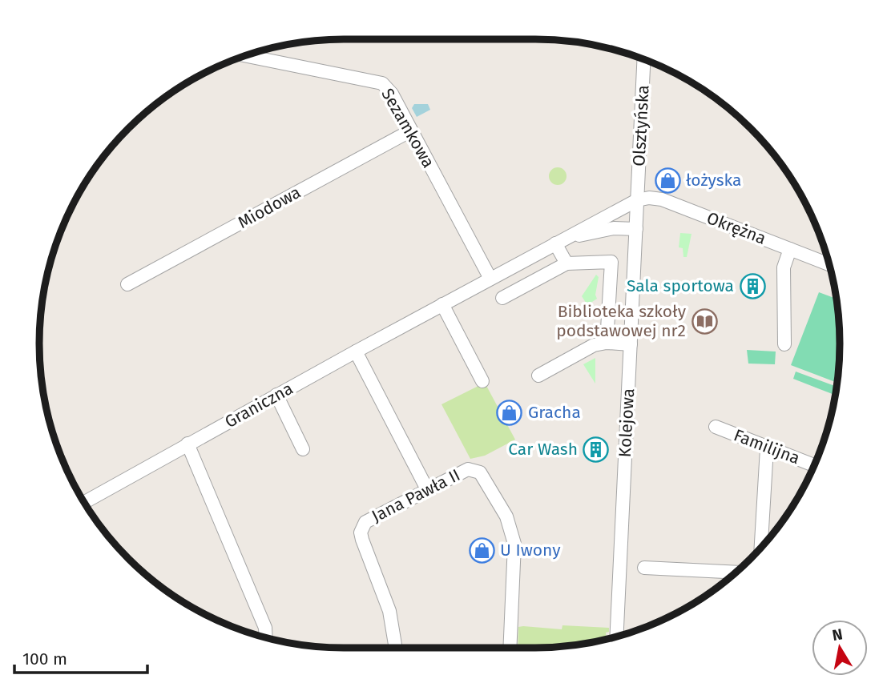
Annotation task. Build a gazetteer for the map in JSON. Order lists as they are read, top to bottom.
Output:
{
  "streets": {
    "street": [
      "Olsztyńska",
      "Sezamkowa",
      "Miodowa",
      "Okrężna",
      "Graniczna",
      "Kolejowa",
      "Familijna",
      "Jana Pawła II"
    ]
  },
  "crossings": [
    ["Olsztyńska", "Okrężna"],
    ["Olsztyńska", "Graniczna"],
    ["Olsztyńska", "Kolejowa"],
    ["Sezamkowa", "Miodowa"],
    ["Sezamkowa", "Graniczna"],
    ["Okrężna", "Graniczna"],
    ["Okrężna", "Kolejowa"],
    ["Graniczna", "Kolejowa"]
  ],
  "places": {
    "shop": ["łożyska", "Gracha", "U Iwony"],
    "building": ["Sala sportowa", "Car Wash"],
    "library": ["Biblioteka szkoły podstawowej nr2"]
  },
  "scale_bar": "100 m",
  "north": "top"
}
